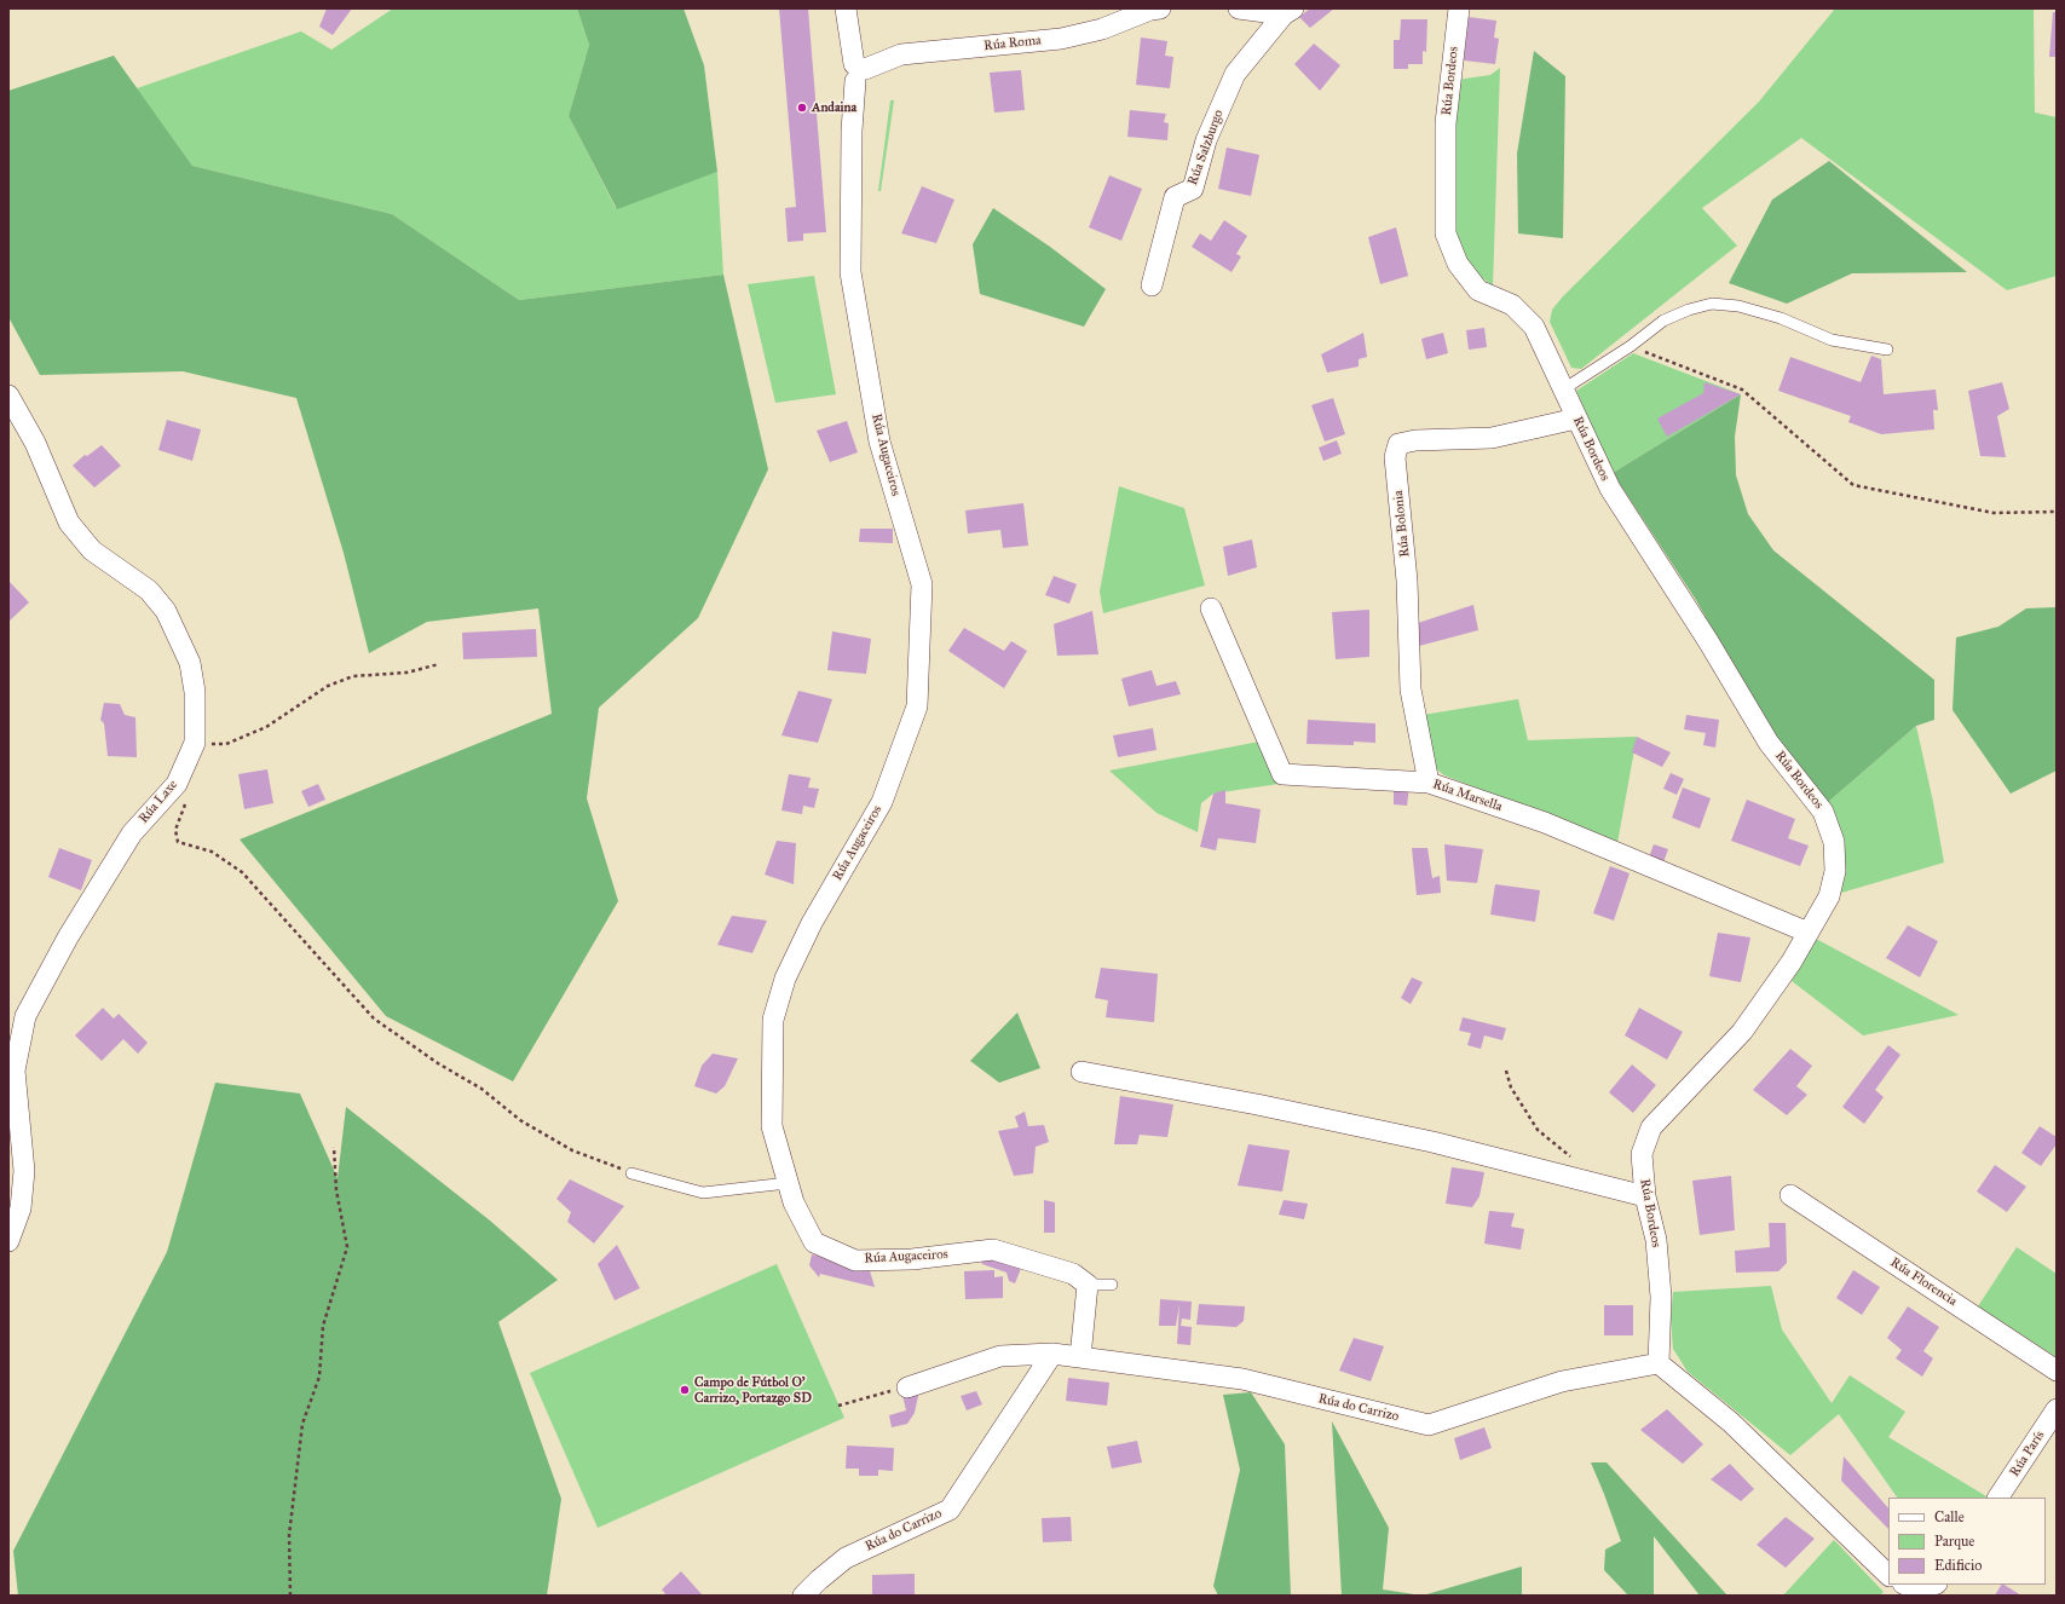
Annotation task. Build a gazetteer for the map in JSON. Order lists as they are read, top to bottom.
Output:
{
  "streets": {
    "street": [
      "Rúa Roma",
      "Rúa Bordeos",
      "Rúa Salzburgo",
      "Rúa Augaceiros",
      "Rúa Bolonia",
      "Rúa Marsella",
      "Rúa Laxe",
      "Rúa Florencia",
      "Rúa do Carrizo",
      "Rúa París"
    ]
  },
  "crossings": [
    ["Rúa Roma", "Rúa Augaceiros"],
    ["Rúa Bordeos", "Rúa Bolonia"],
    ["Rúa Bordeos", "Rúa Marsella"],
    ["Rúa Bordeos", "Rúa do Carrizo"],
    ["Rúa Bolonia", "Rúa Marsella"]
  ],
  "places": ["Andaina", "Campo de Fútbol O' Carrizo, Portazgo SD"],
  "legend": ["Calle", "Parque", "Edificio"]
}
